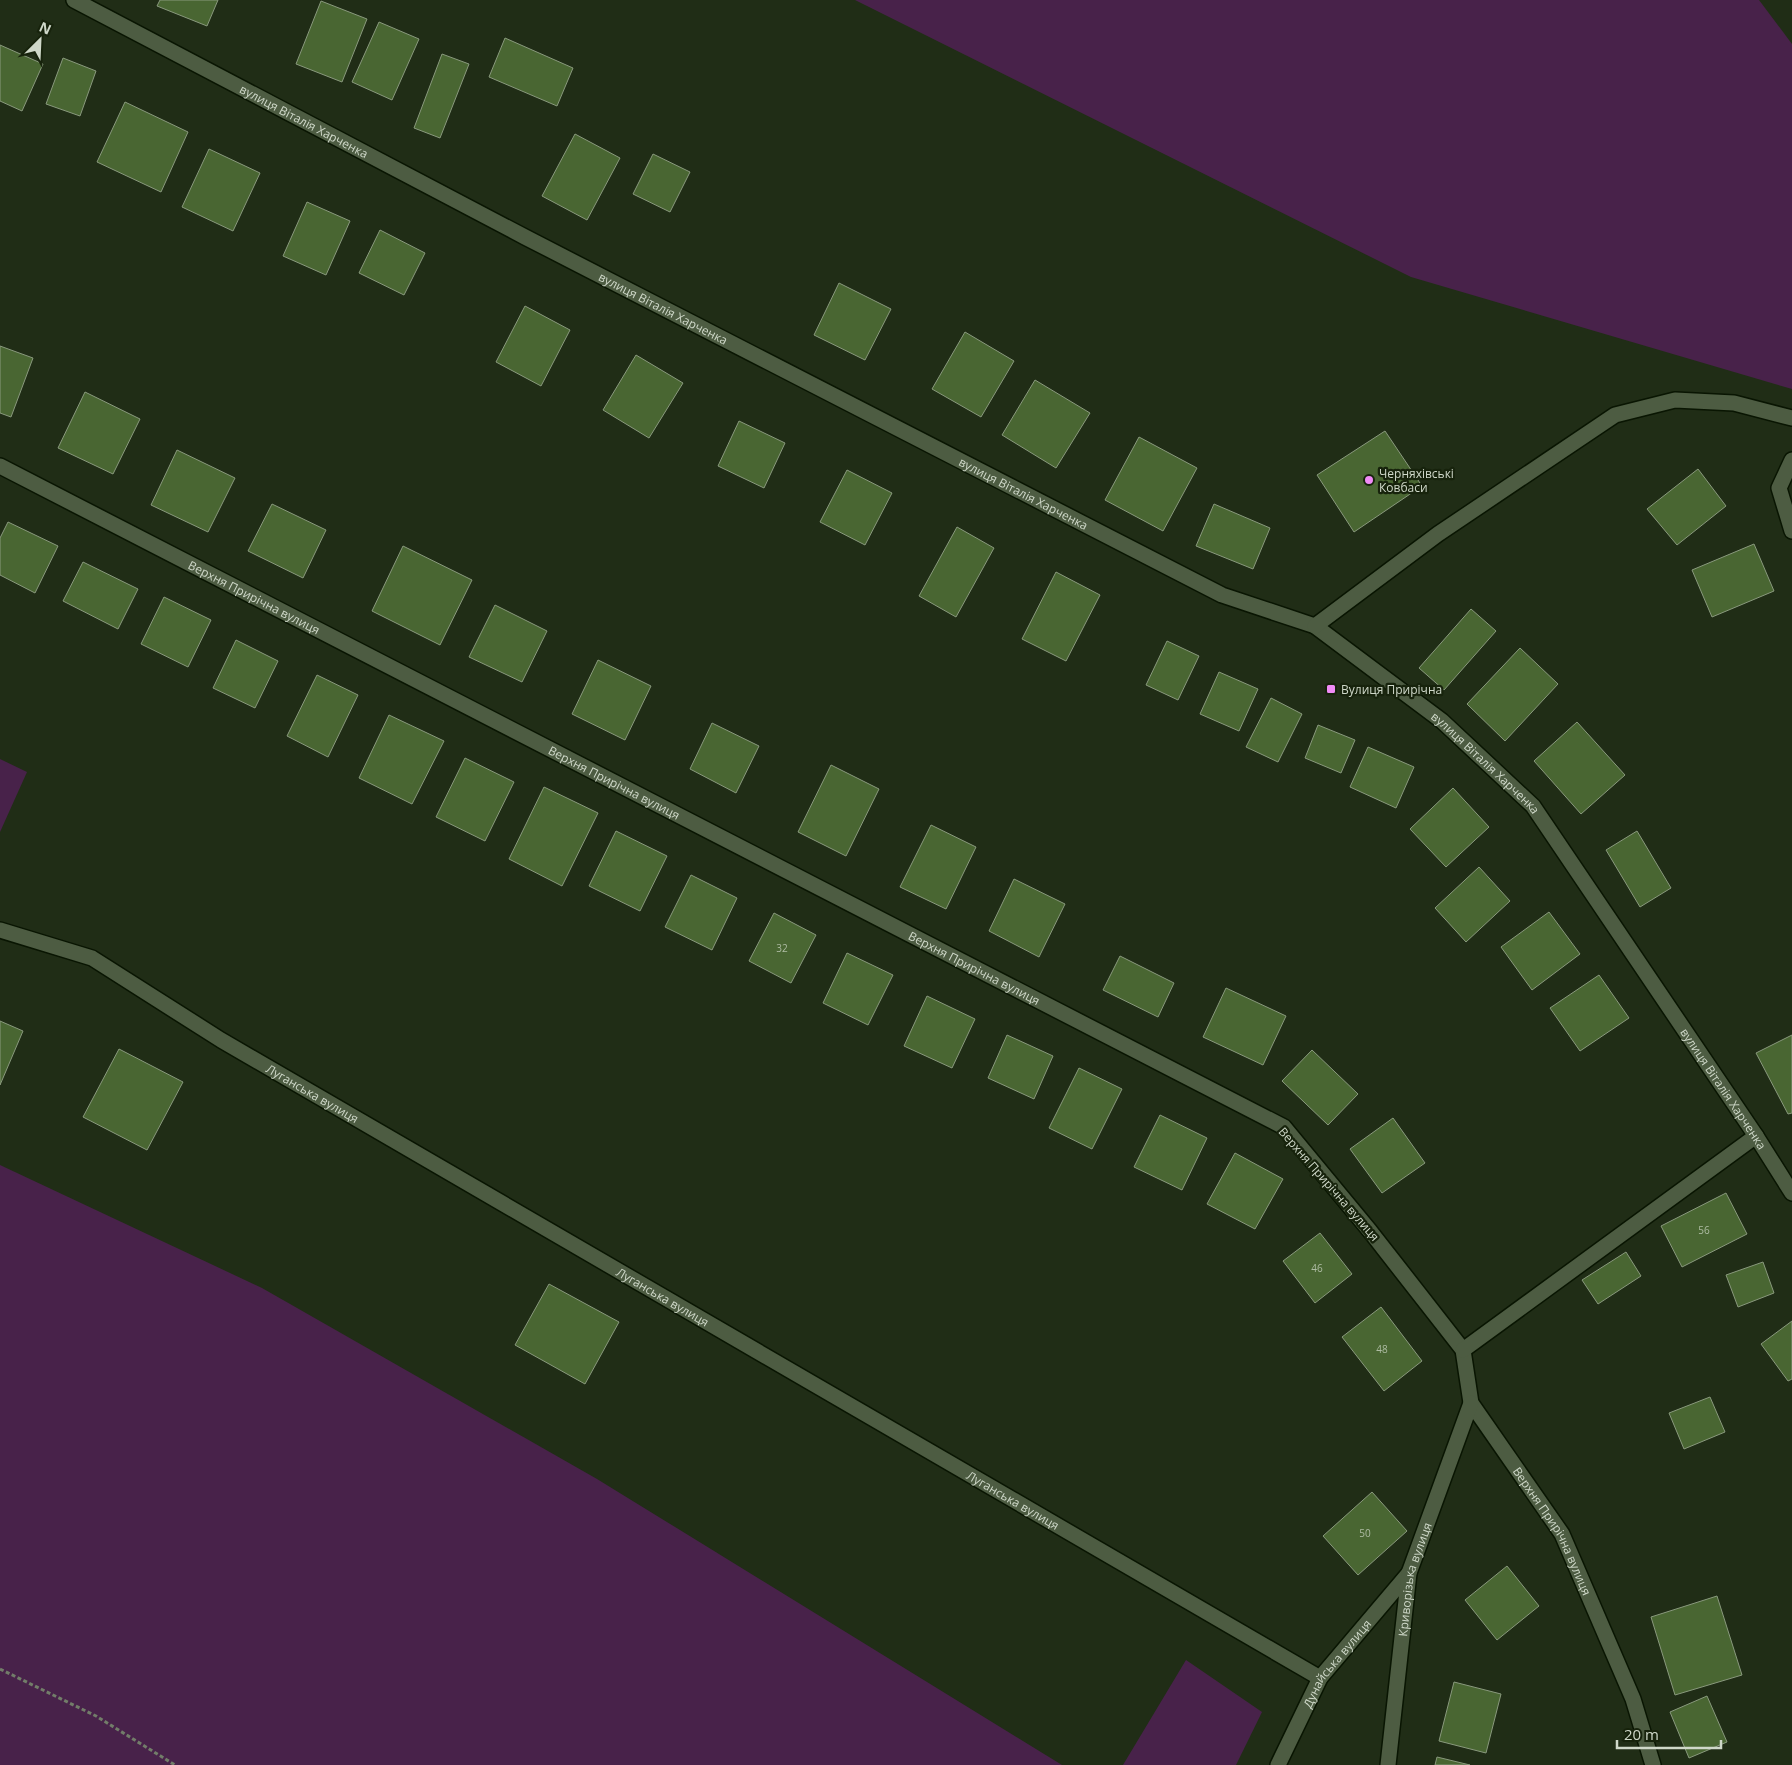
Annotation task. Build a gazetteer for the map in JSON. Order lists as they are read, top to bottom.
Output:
{
  "streets": {
    "street": [
      "вулиця Віталія Харченка",
      "Верхня Прирічна вулиця",
      "Луганська вулиця",
      "Криворізька вулиця",
      "Дунайська вулиця"
    ]
  },
  "crossings": [
    ["Верхня Прирічна вулиця", "Криворізька вулиця"],
    ["Луганська вулиця", "Дунайська вулиця"],
    ["Криворізька вулиця", "Дунайська вулиця"]
  ],
  "places": {
    "other": ["Черняхівські Ковбаси"],
    "transit": ["Вулиця Прирічна"]
  },
  "house_numbers": [
    "32",
    "56",
    "46",
    "48",
    "50"
  ],
  "scale_bar": "20 m",
  "north": "top right"
}
